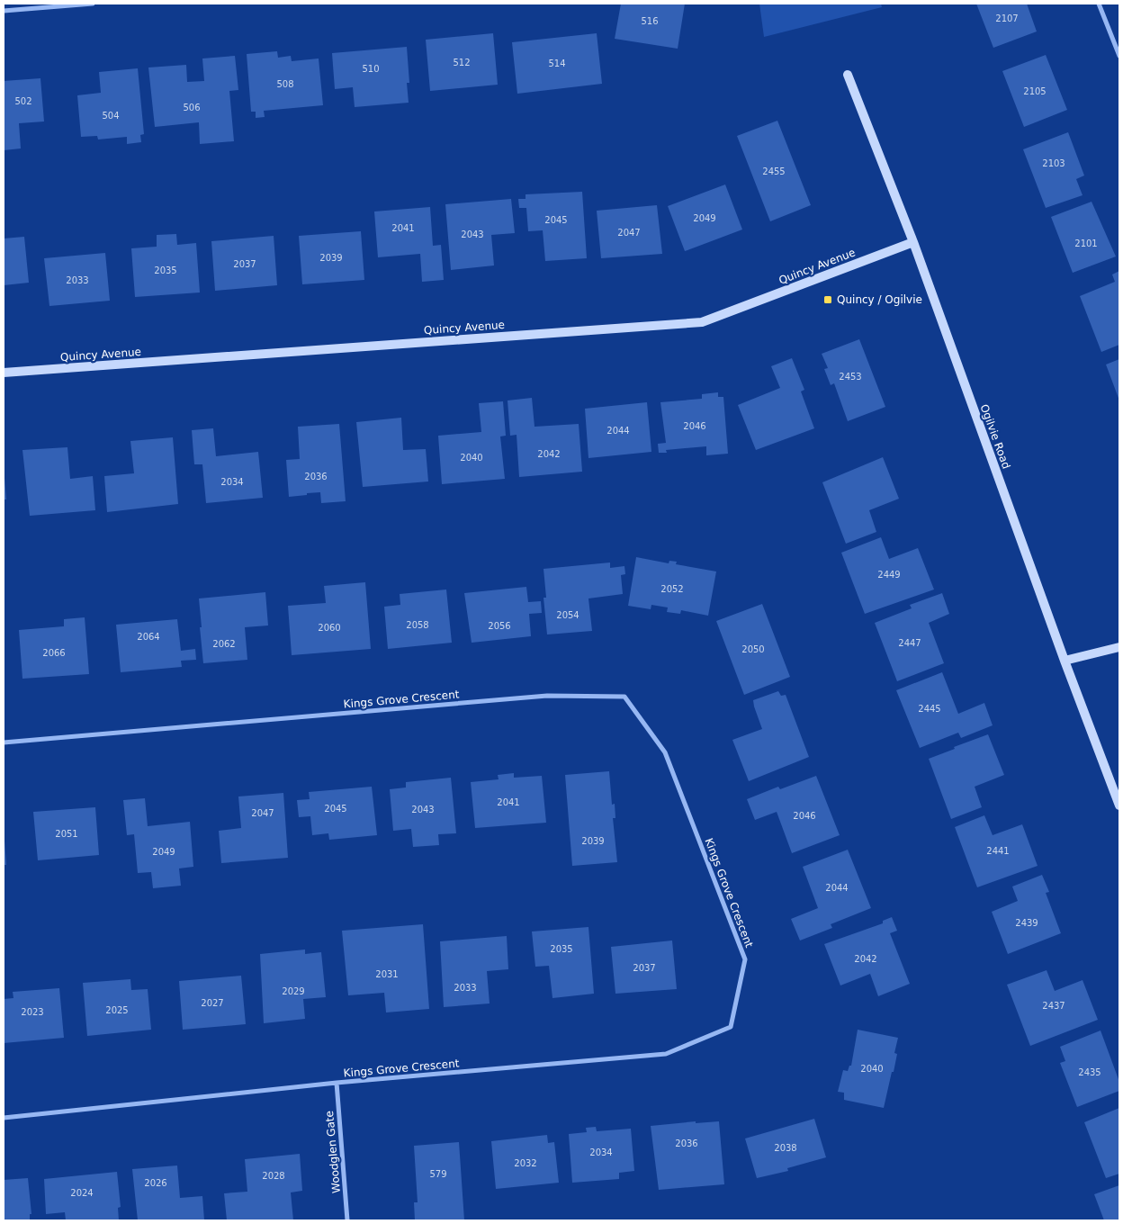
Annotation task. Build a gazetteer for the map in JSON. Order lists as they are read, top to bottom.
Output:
{
  "streets": {
    "street": [
      "Quincy Avenue",
      "Ogilvie Road",
      "Kings Grove Crescent",
      "Woodglen Gate"
    ]
  },
  "crossings": [
    ["Quincy Avenue", "Ogilvie Road"],
    ["Kings Grove Crescent", "Woodglen Gate"]
  ],
  "places": {
    "transit": ["Quincy / Ogilvie"]
  },
  "house_numbers": [
    "2107",
    "516",
    "512",
    "514",
    "510",
    "508",
    "2105",
    "502",
    "506",
    "504",
    "2103",
    "2455",
    "2049",
    "2045",
    "2041",
    "2047",
    "2043",
    "2101",
    "2039",
    "2037",
    "2035",
    "2033",
    "2453",
    "2046",
    "2044",
    "2042",
    "2040",
    "2036",
    "2034",
    "2449",
    "2052",
    "2054",
    "2058",
    "2056",
    "2060",
    "2064",
    "2447",
    "2062",
    "2050",
    "2066",
    "2445",
    "2041",
    "2045",
    "2043",
    "2047",
    "2046",
    "2051",
    "2039",
    "2441",
    "2049",
    "2044",
    "2439",
    "2035",
    "2042",
    "2037",
    "2031",
    "2033",
    "2029",
    "2027",
    "2437",
    "2025",
    "2023",
    "2040",
    "2435",
    "2036",
    "2038",
    "2034",
    "2032",
    "579",
    "2028",
    "2026",
    "2024"
  ]
}
